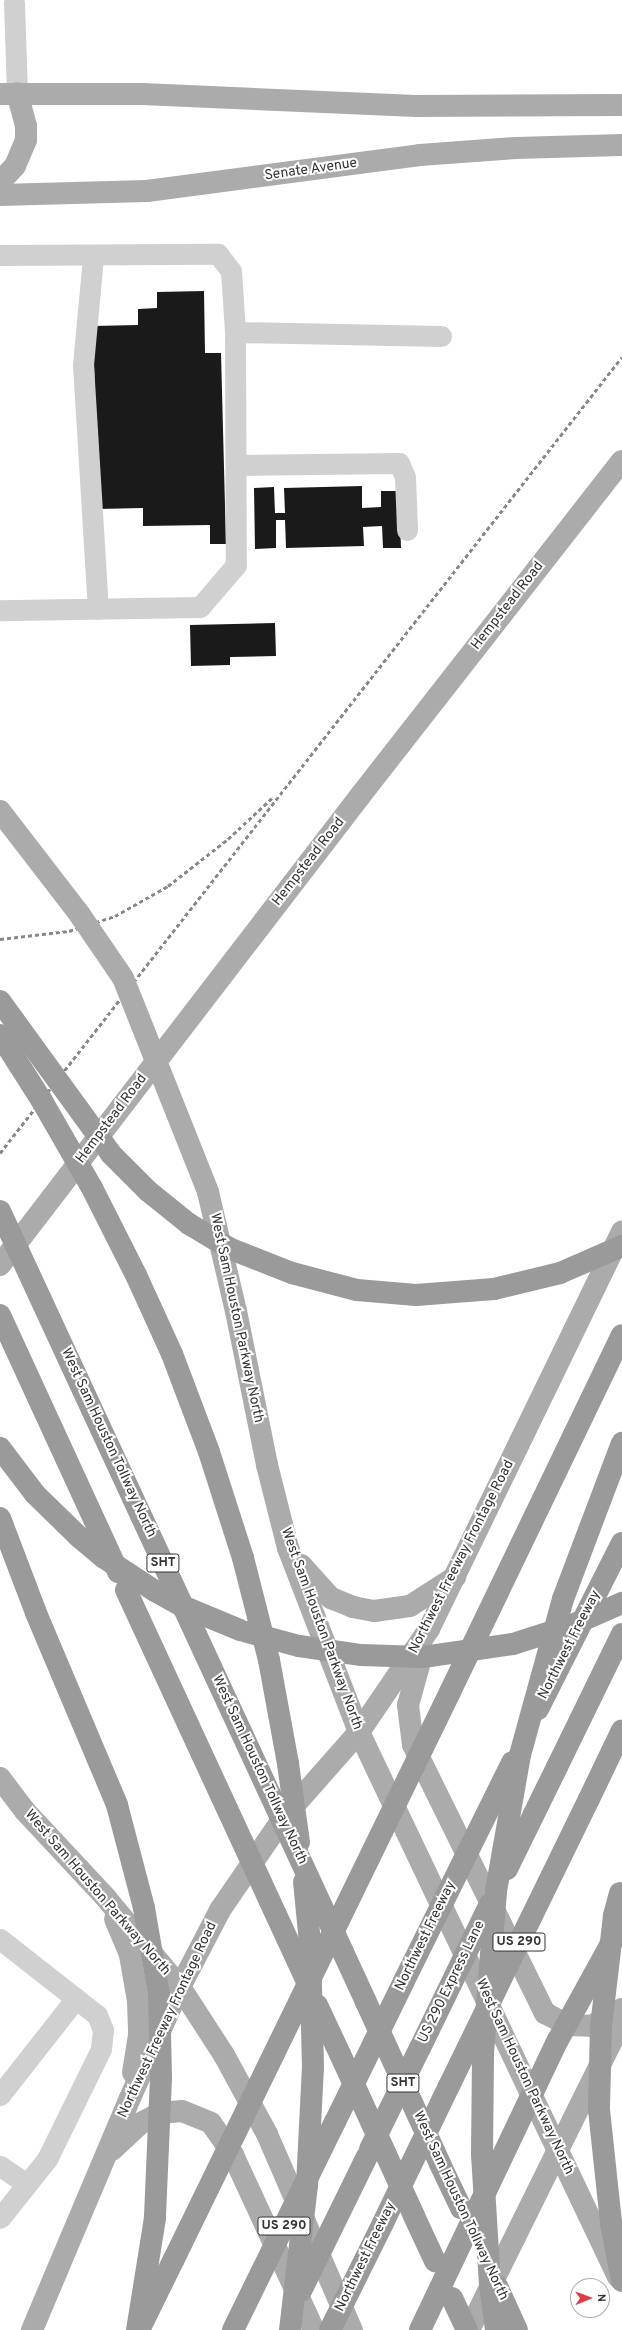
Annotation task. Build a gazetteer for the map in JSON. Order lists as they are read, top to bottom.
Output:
{
  "streets": {
    "highway": [
      "West Sam Houston Tollway North",
      "SHT",
      "Northwest Freeway",
      "US 290",
      "US 290 Express Lane"
    ],
    "main road": [
      "Senate Avenue",
      "Hempstead Road",
      "West Sam Houston Parkway North",
      "Northwest Freeway Frontage Road"
    ]
  },
  "crossings": [
    ["West Sam Houston Parkway North", "Northwest Freeway Frontage Road"]
  ],
  "north": "right"
}
